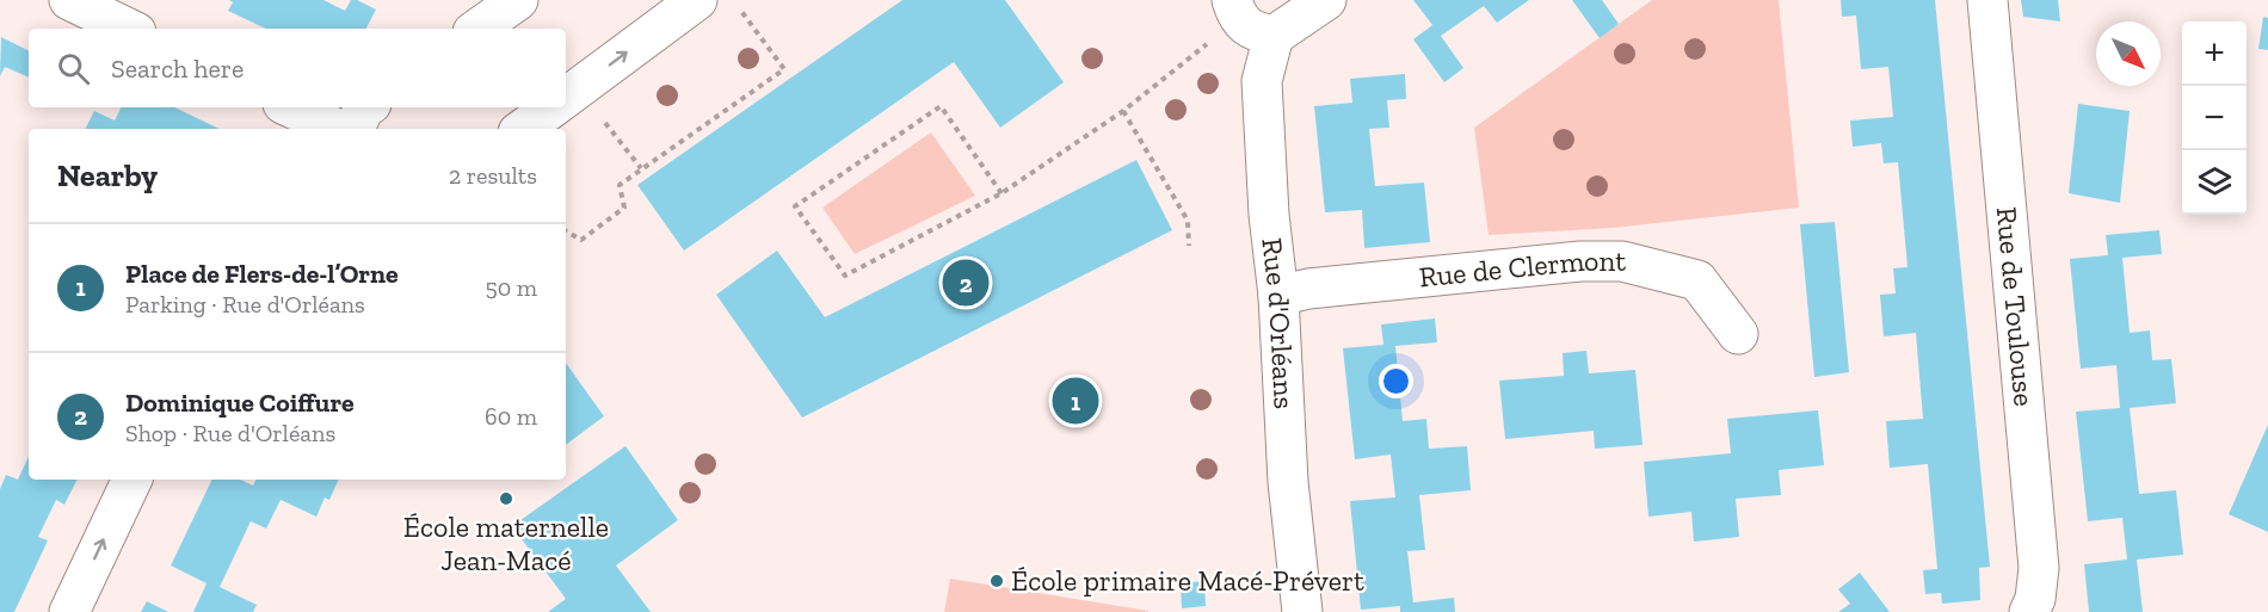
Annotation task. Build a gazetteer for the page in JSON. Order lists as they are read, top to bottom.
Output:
{
  "streets": {
    "street": ["Rue de Clermont", "Rue de Toulouse", "Rue d'Orléans"]
  },
  "crossings": [
    ["Rue de Clermont", "Rue d'Orléans"]
  ],
  "places": ["École maternelle Jean-Macé", "École primaire Macé-Prévert"],
  "north": "bottom right",
  "page": {
    "map_buttons": ["+", "−"],
    "search": "Search here",
    "heading": ["Nearby", "2 results"],
    "list": [
      {
        "mark": "1",
        "name": "Place de Flers-de-l’Orne",
        "note": "Parking · Rue d'Orléans",
        "value": "50 m"
      },
      {
        "mark": "2",
        "name": "Dominique Coiffure",
        "note": "Shop · Rue d'Orléans",
        "value": "60 m"
      }
    ],
    "pins": ["2", "1"]
  }
}
